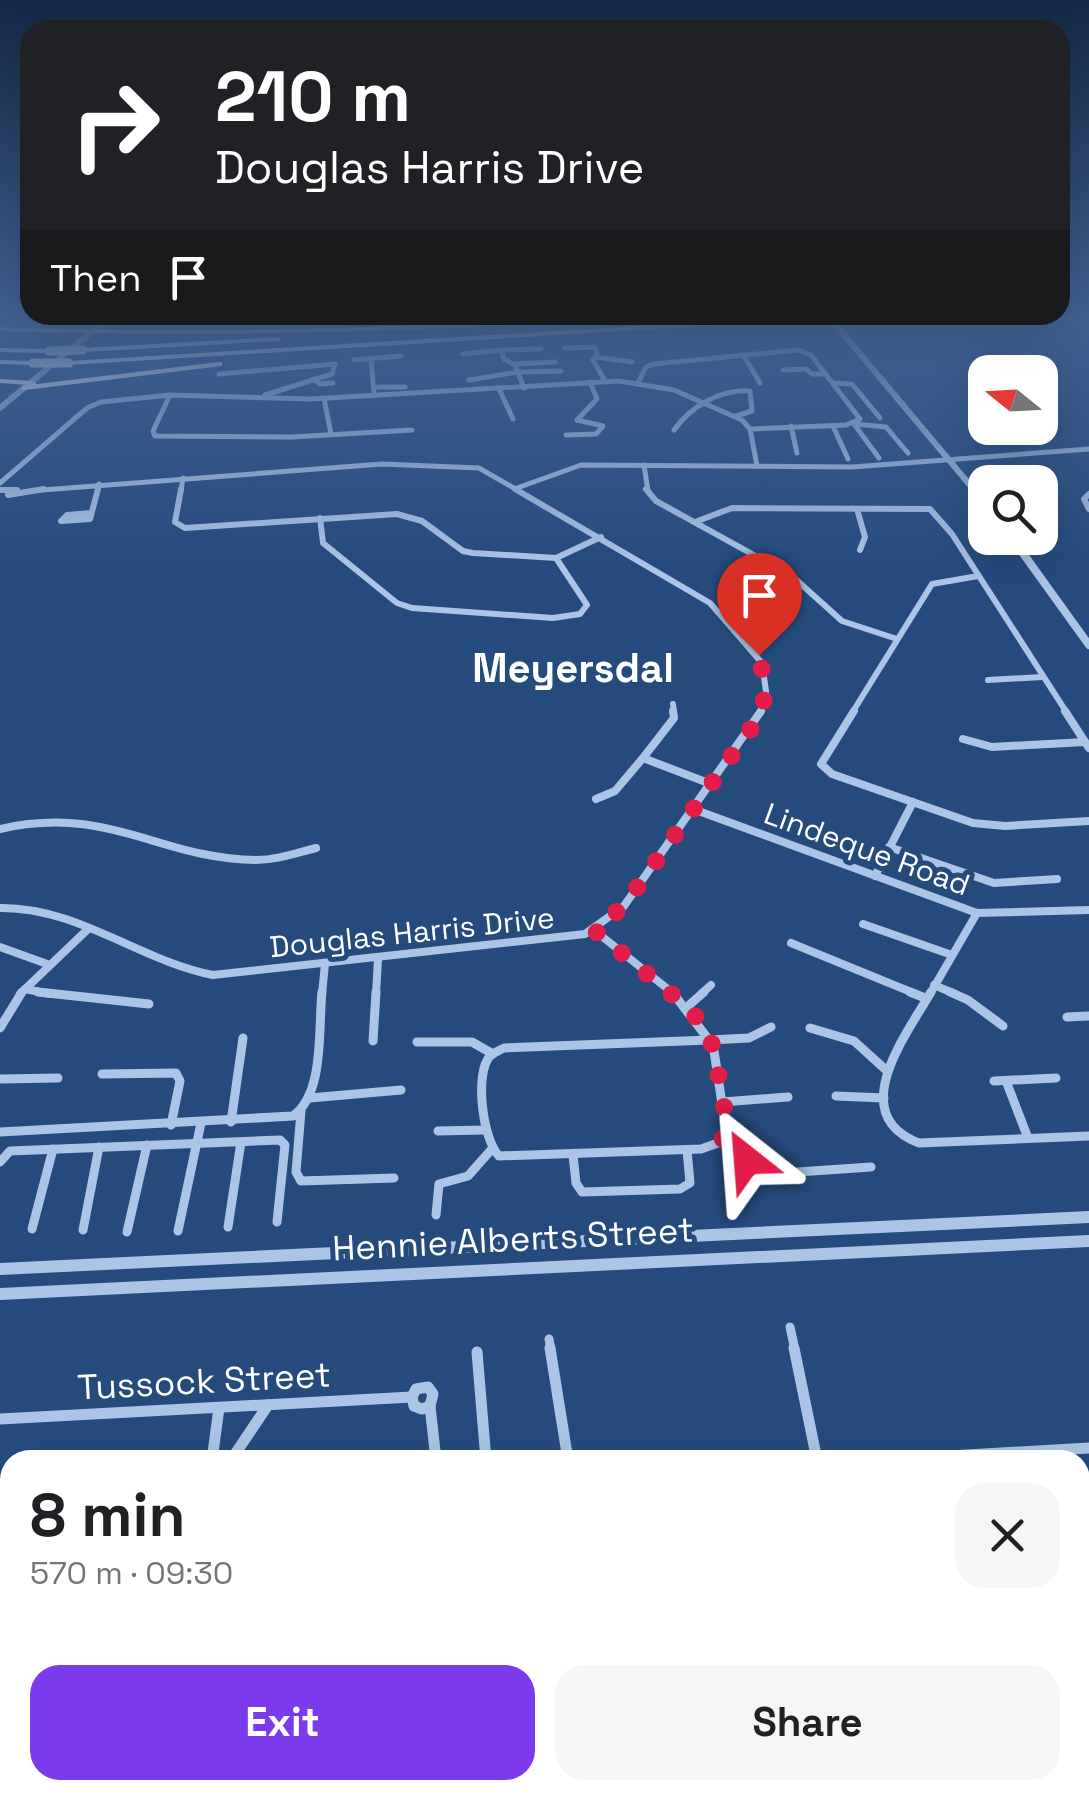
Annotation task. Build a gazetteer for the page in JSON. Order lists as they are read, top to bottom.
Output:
{
  "streets": {
    "street": [
      "Lindeque Road",
      "Douglas Harris Drive",
      "Hennie Alberts Street",
      "Tussock Street"
    ]
  },
  "crossings": [
    ["Lindeque Road", "Douglas Harris Drive"]
  ],
  "districts": ["Meyersdal"],
  "north": "left",
  "page": {
    "turn": ["210 m", "Douglas Harris Drive"],
    "then": "Then",
    "heading": ["8 min", "570 m · 09:30"],
    "buttons": ["Exit", "Share"]
  }
}
